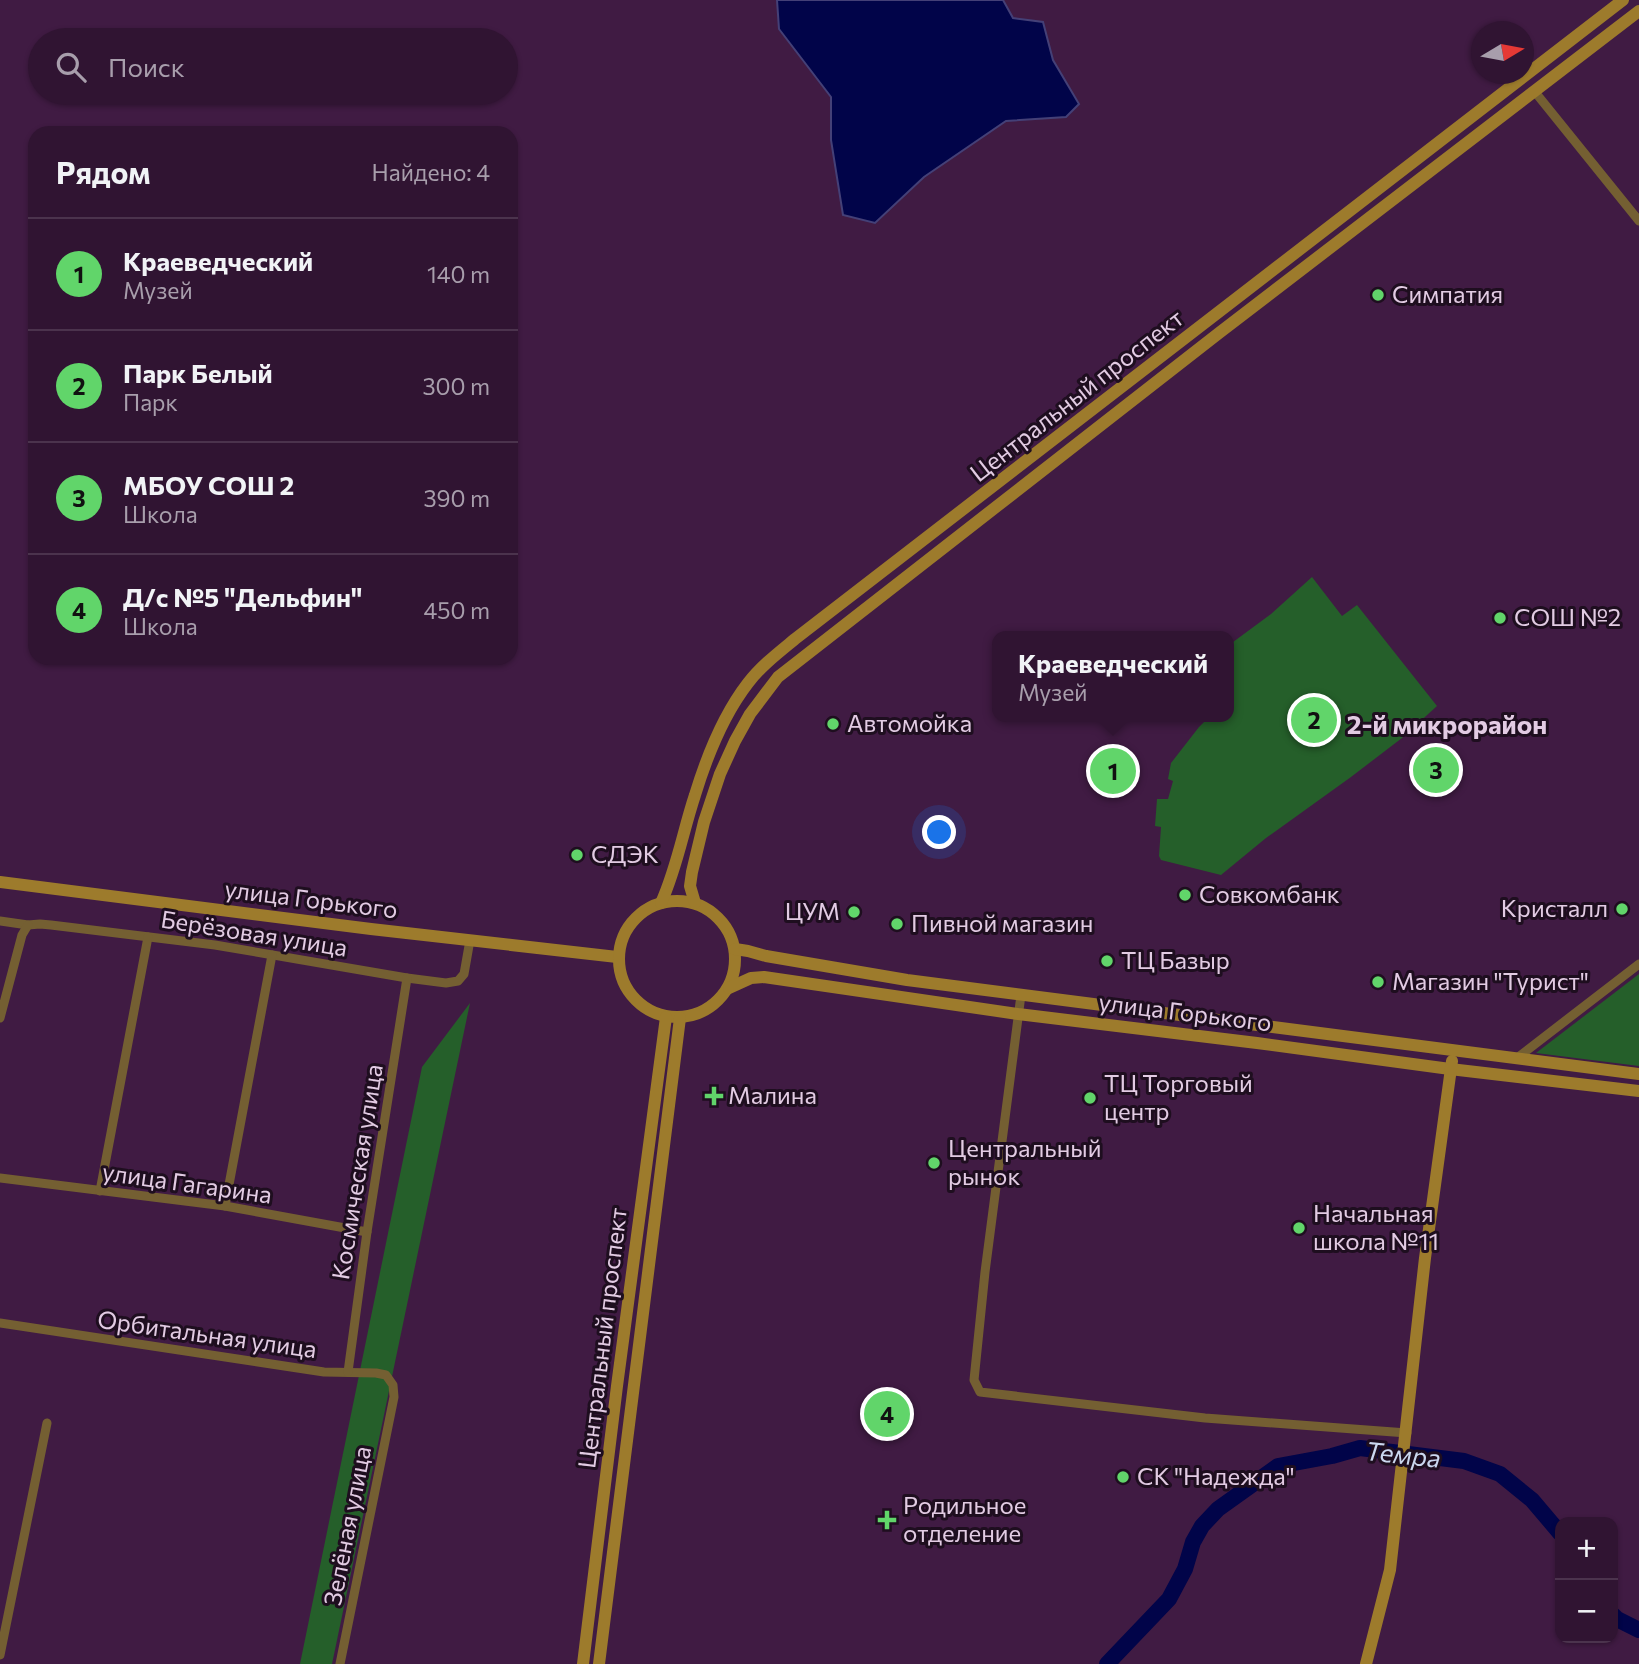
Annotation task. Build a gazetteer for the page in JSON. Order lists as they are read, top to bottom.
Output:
{
  "streets": {
    "main road": ["Центральный проспект", "улица Горького"],
    "street": [
      "Берёзовая улица",
      "Космическая улица",
      "улица Гагарина",
      "Орбитальная улица",
      "Зелёная улица"
    ]
  },
  "crossings": [
    ["Центральный проспект", "улица Горького"],
    ["улица Горького", "Берёзовая улица"],
    ["Берёзовая улица", "Космическая улица"],
    ["Космическая улица", "улица Гагарина"],
    ["Космическая улица", "Орбитальная улица"],
    ["Орбитальная улица", "Зелёная улица"]
  ],
  "districts": ["2-й микрорайон"],
  "water": ["Темра"],
  "places": {
    "other": [
      "Симпатия",
      "СОШ №2",
      "Автомойка",
      "СДЭК",
      "Совкомбанк",
      "Кристалл",
      "ЦУМ",
      "Пивной магазин",
      "ТЦ Базыр",
      "Магазин \"Турист\"",
      "ТЦ Торговый центр",
      "Центральный рынок",
      "Начальная школа №11",
      "СК \"Надежда\""
    ],
    "health": ["Малина", "Родильное отделение"]
  },
  "north": "right",
  "page": {
    "search": "Поиск",
    "heading": ["Рядом", "Найдено: 4"],
    "list": [
      {
        "mark": "1",
        "name": "Краеведческий",
        "note": "Музей",
        "value": "140 m"
      },
      {
        "mark": "2",
        "name": "Парк Белый",
        "note": "Парк",
        "value": "300 m"
      },
      {
        "mark": "3",
        "name": "МБОУ СОШ 2",
        "note": "Школа",
        "value": "390 m"
      },
      {
        "mark": "4",
        "name": "Д/c №5 \"Дельфин\"",
        "note": "Школа",
        "value": "450 m"
      }
    ],
    "popup": ["Краеведческий", "Музей"],
    "pins": [
      "2",
      "3",
      "1",
      "4"
    ],
    "map_buttons": ["+", "−"]
  }
}
